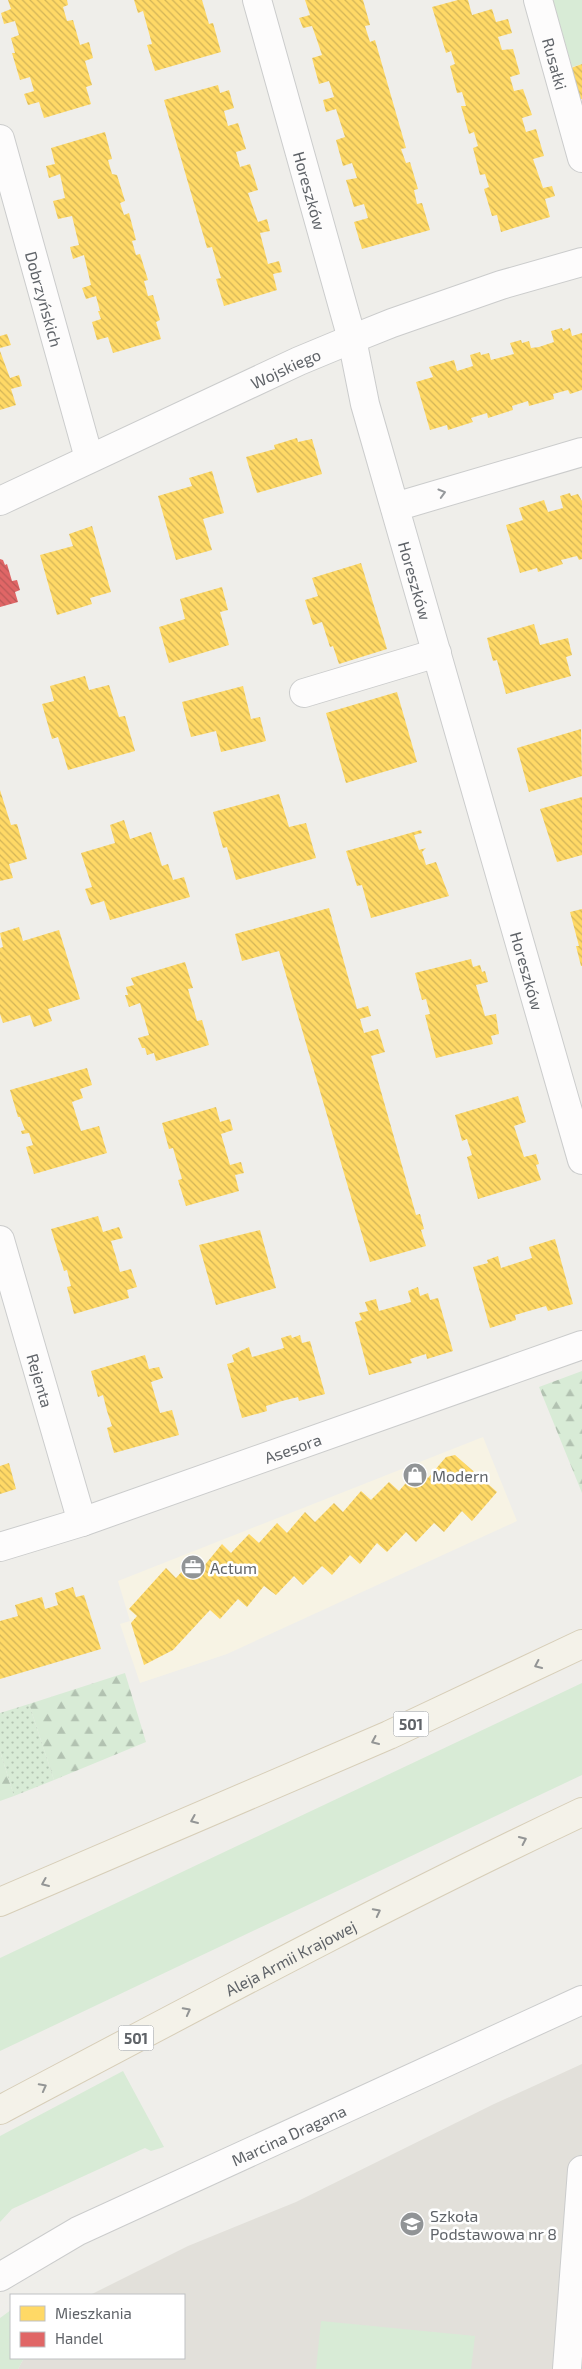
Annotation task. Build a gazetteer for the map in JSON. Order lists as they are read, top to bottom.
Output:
{
  "streets": {
    "main road": ["501", "Aleja Armii Krajowej"],
    "street": [
      "Rusałki",
      "Horeszków",
      "Dobrzyńskich",
      "Wojskiego",
      "Rejenta",
      "Asesora",
      "Marcina Dragana"
    ]
  },
  "crossings": [
    ["Horeszków", "Wojskiego"],
    ["Dobrzyńskich", "Wojskiego"],
    ["Rejenta", "Asesora"]
  ],
  "places": {
    "shop": ["Modern"],
    "office": ["Actum"],
    "school or university": ["Szkoła Podstawowa nr 8"]
  },
  "legend": ["Mieszkania", "Handel"]
}
